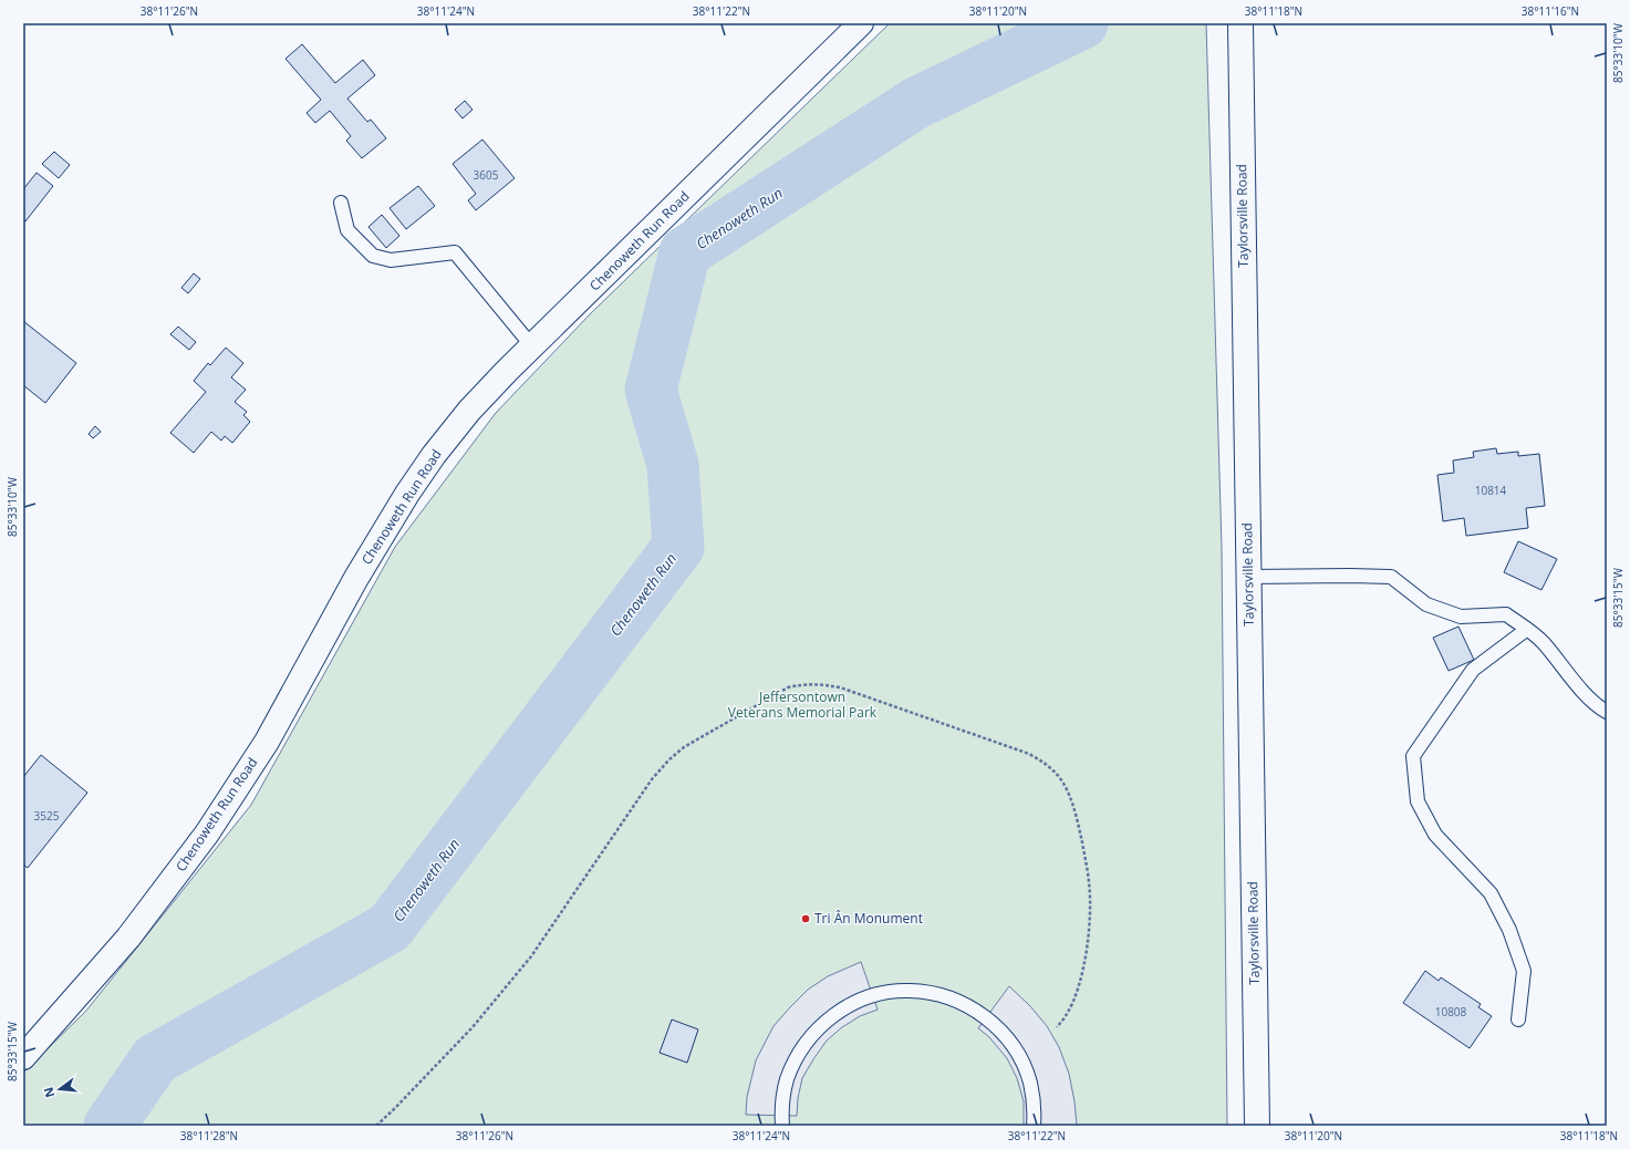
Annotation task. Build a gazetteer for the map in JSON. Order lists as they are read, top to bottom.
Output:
{
  "streets": {
    "street": ["Taylorsville Road", "Chenoweth Run Road"]
  },
  "water": ["Chenoweth Run"],
  "parks": ["Jeffersontown Veterans Memorial Park"],
  "places": ["Tri Ân Monument"],
  "house_numbers": [
    "3605",
    "10814",
    "3525",
    "10808"
  ],
  "north": "left",
  "coordinates": [
    "38°11'26\"N",
    "38°11'24\"N",
    "38°11'22\"N",
    "38°11'20\"N",
    "38°11'18\"N",
    "38°11'16\"N",
    "85°33'10\"W",
    "85°33'15\"W",
    "38°11'28\"N"
  ]
}
